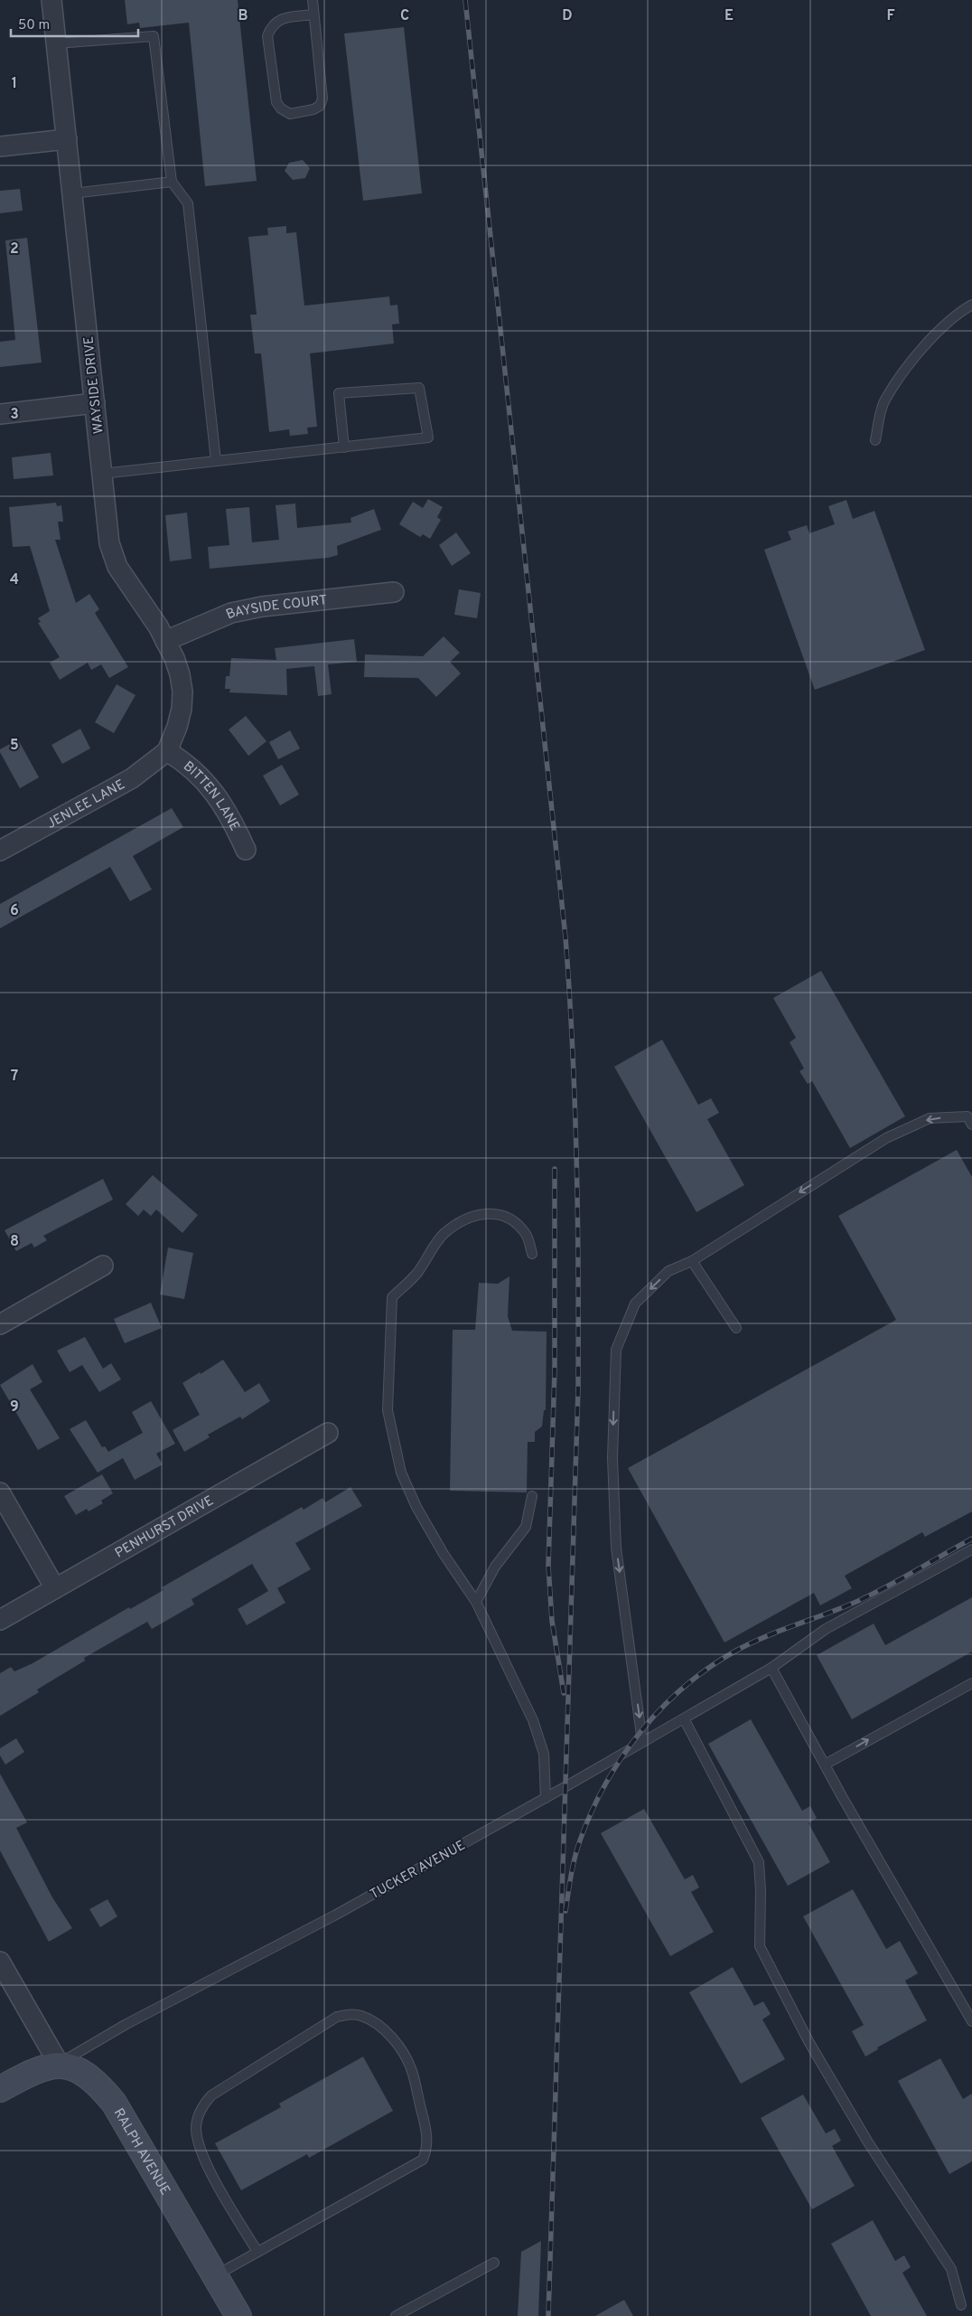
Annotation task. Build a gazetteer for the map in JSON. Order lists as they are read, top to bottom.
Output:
{
  "streets": {
    "street": [
      "WAYSIDE DRIVE",
      "BAYSIDE COURT",
      "BITTEN LANE",
      "JENLEE LANE",
      "PENHURST DRIVE",
      "RALPH AVENUE"
    ],
    "lane": ["TUCKER AVENUE"]
  },
  "crossings": [
    ["WAYSIDE DRIVE", "BAYSIDE COURT"],
    ["WAYSIDE DRIVE", "BITTEN LANE"],
    ["WAYSIDE DRIVE", "JENLEE LANE"],
    ["BITTEN LANE", "JENLEE LANE"],
    ["TUCKER AVENUE", "RALPH AVENUE"]
  ],
  "scale_bar": "50 m",
  "grid": {
    "columns": [
      "B",
      "C",
      "D",
      "E",
      "F"
    ],
    "rows": [
      "1",
      "2",
      "3",
      "4",
      "5",
      "6",
      "7",
      "8",
      "9"
    ]
  }
}
